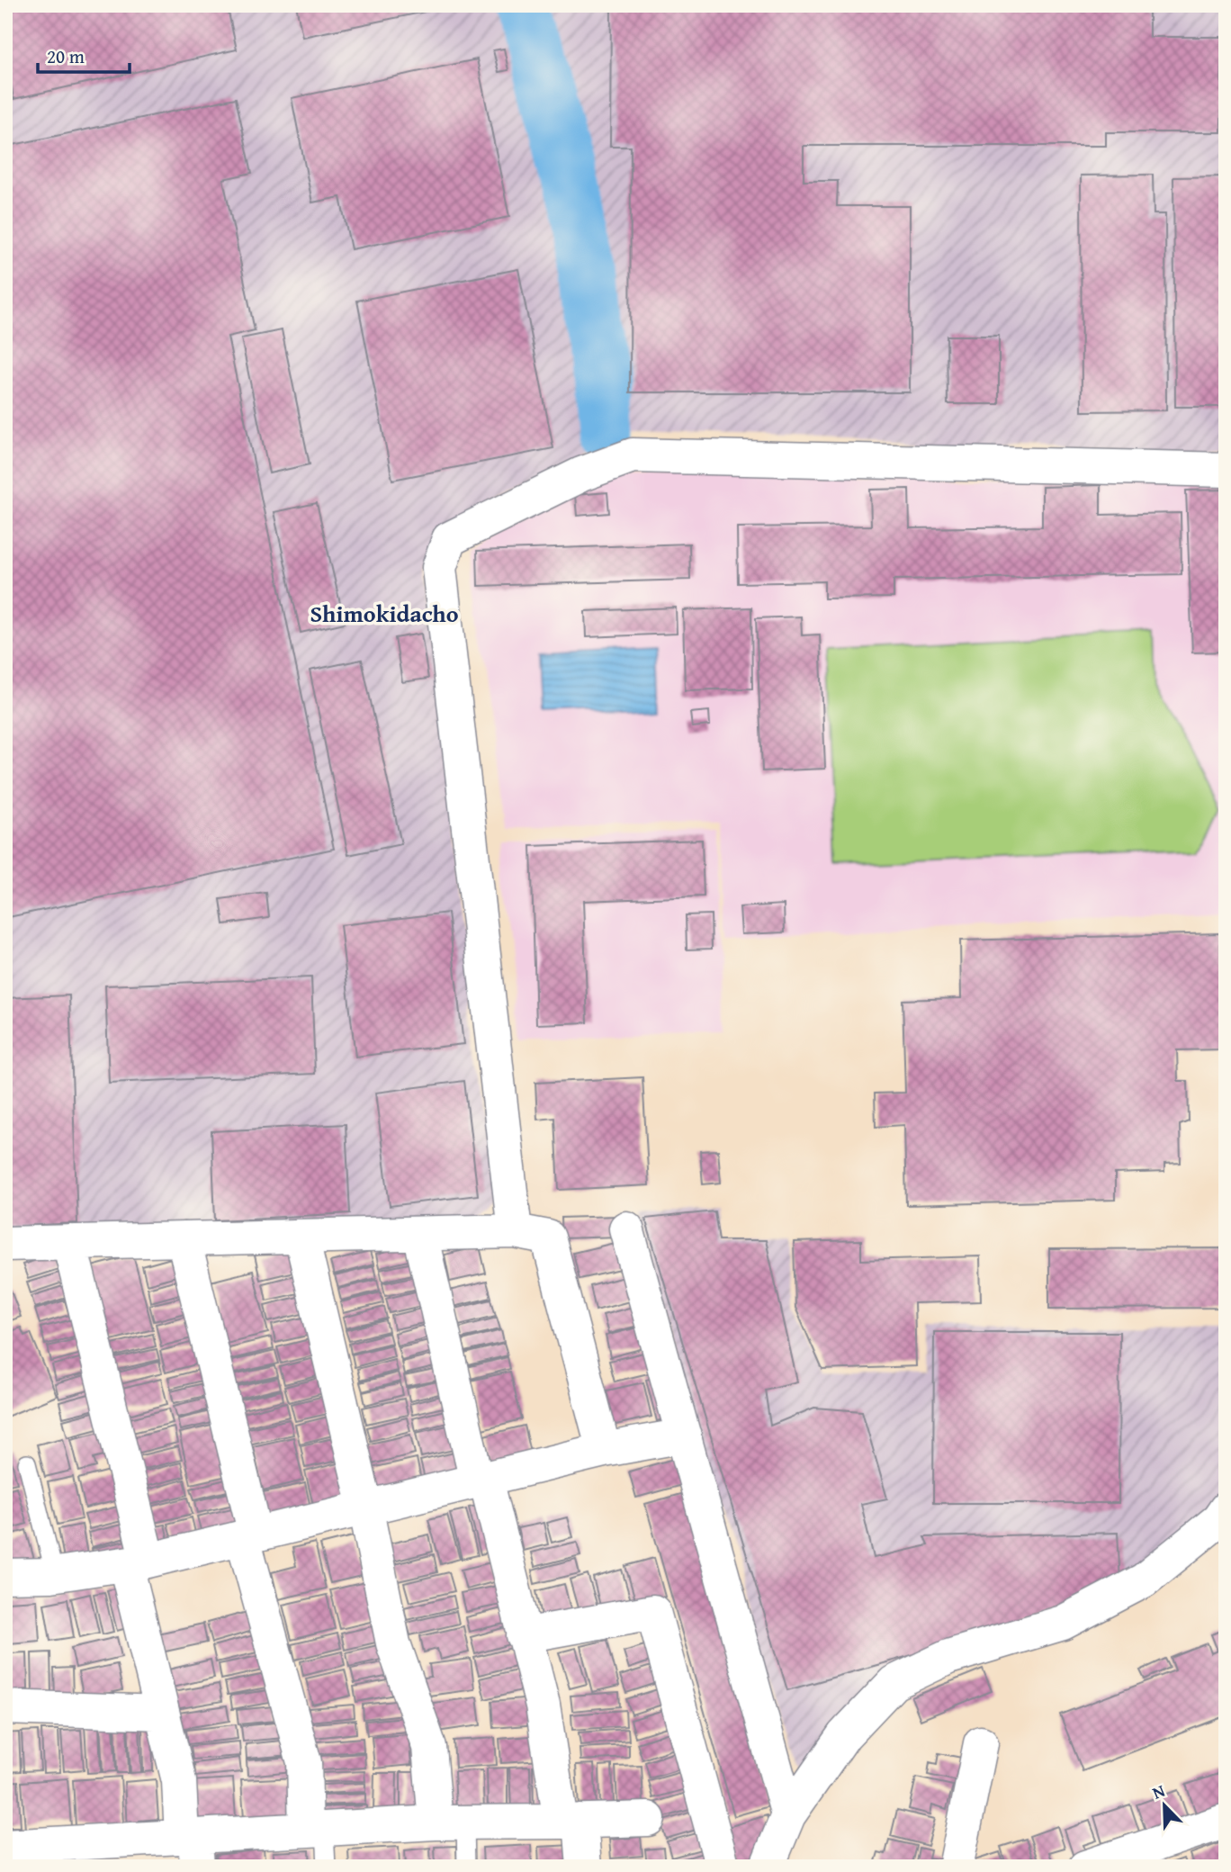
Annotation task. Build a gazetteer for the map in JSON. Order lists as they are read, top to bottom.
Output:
{
  "districts": ["Shimokidacho"],
  "scale_bar": "20 m",
  "north": "top left"
}
